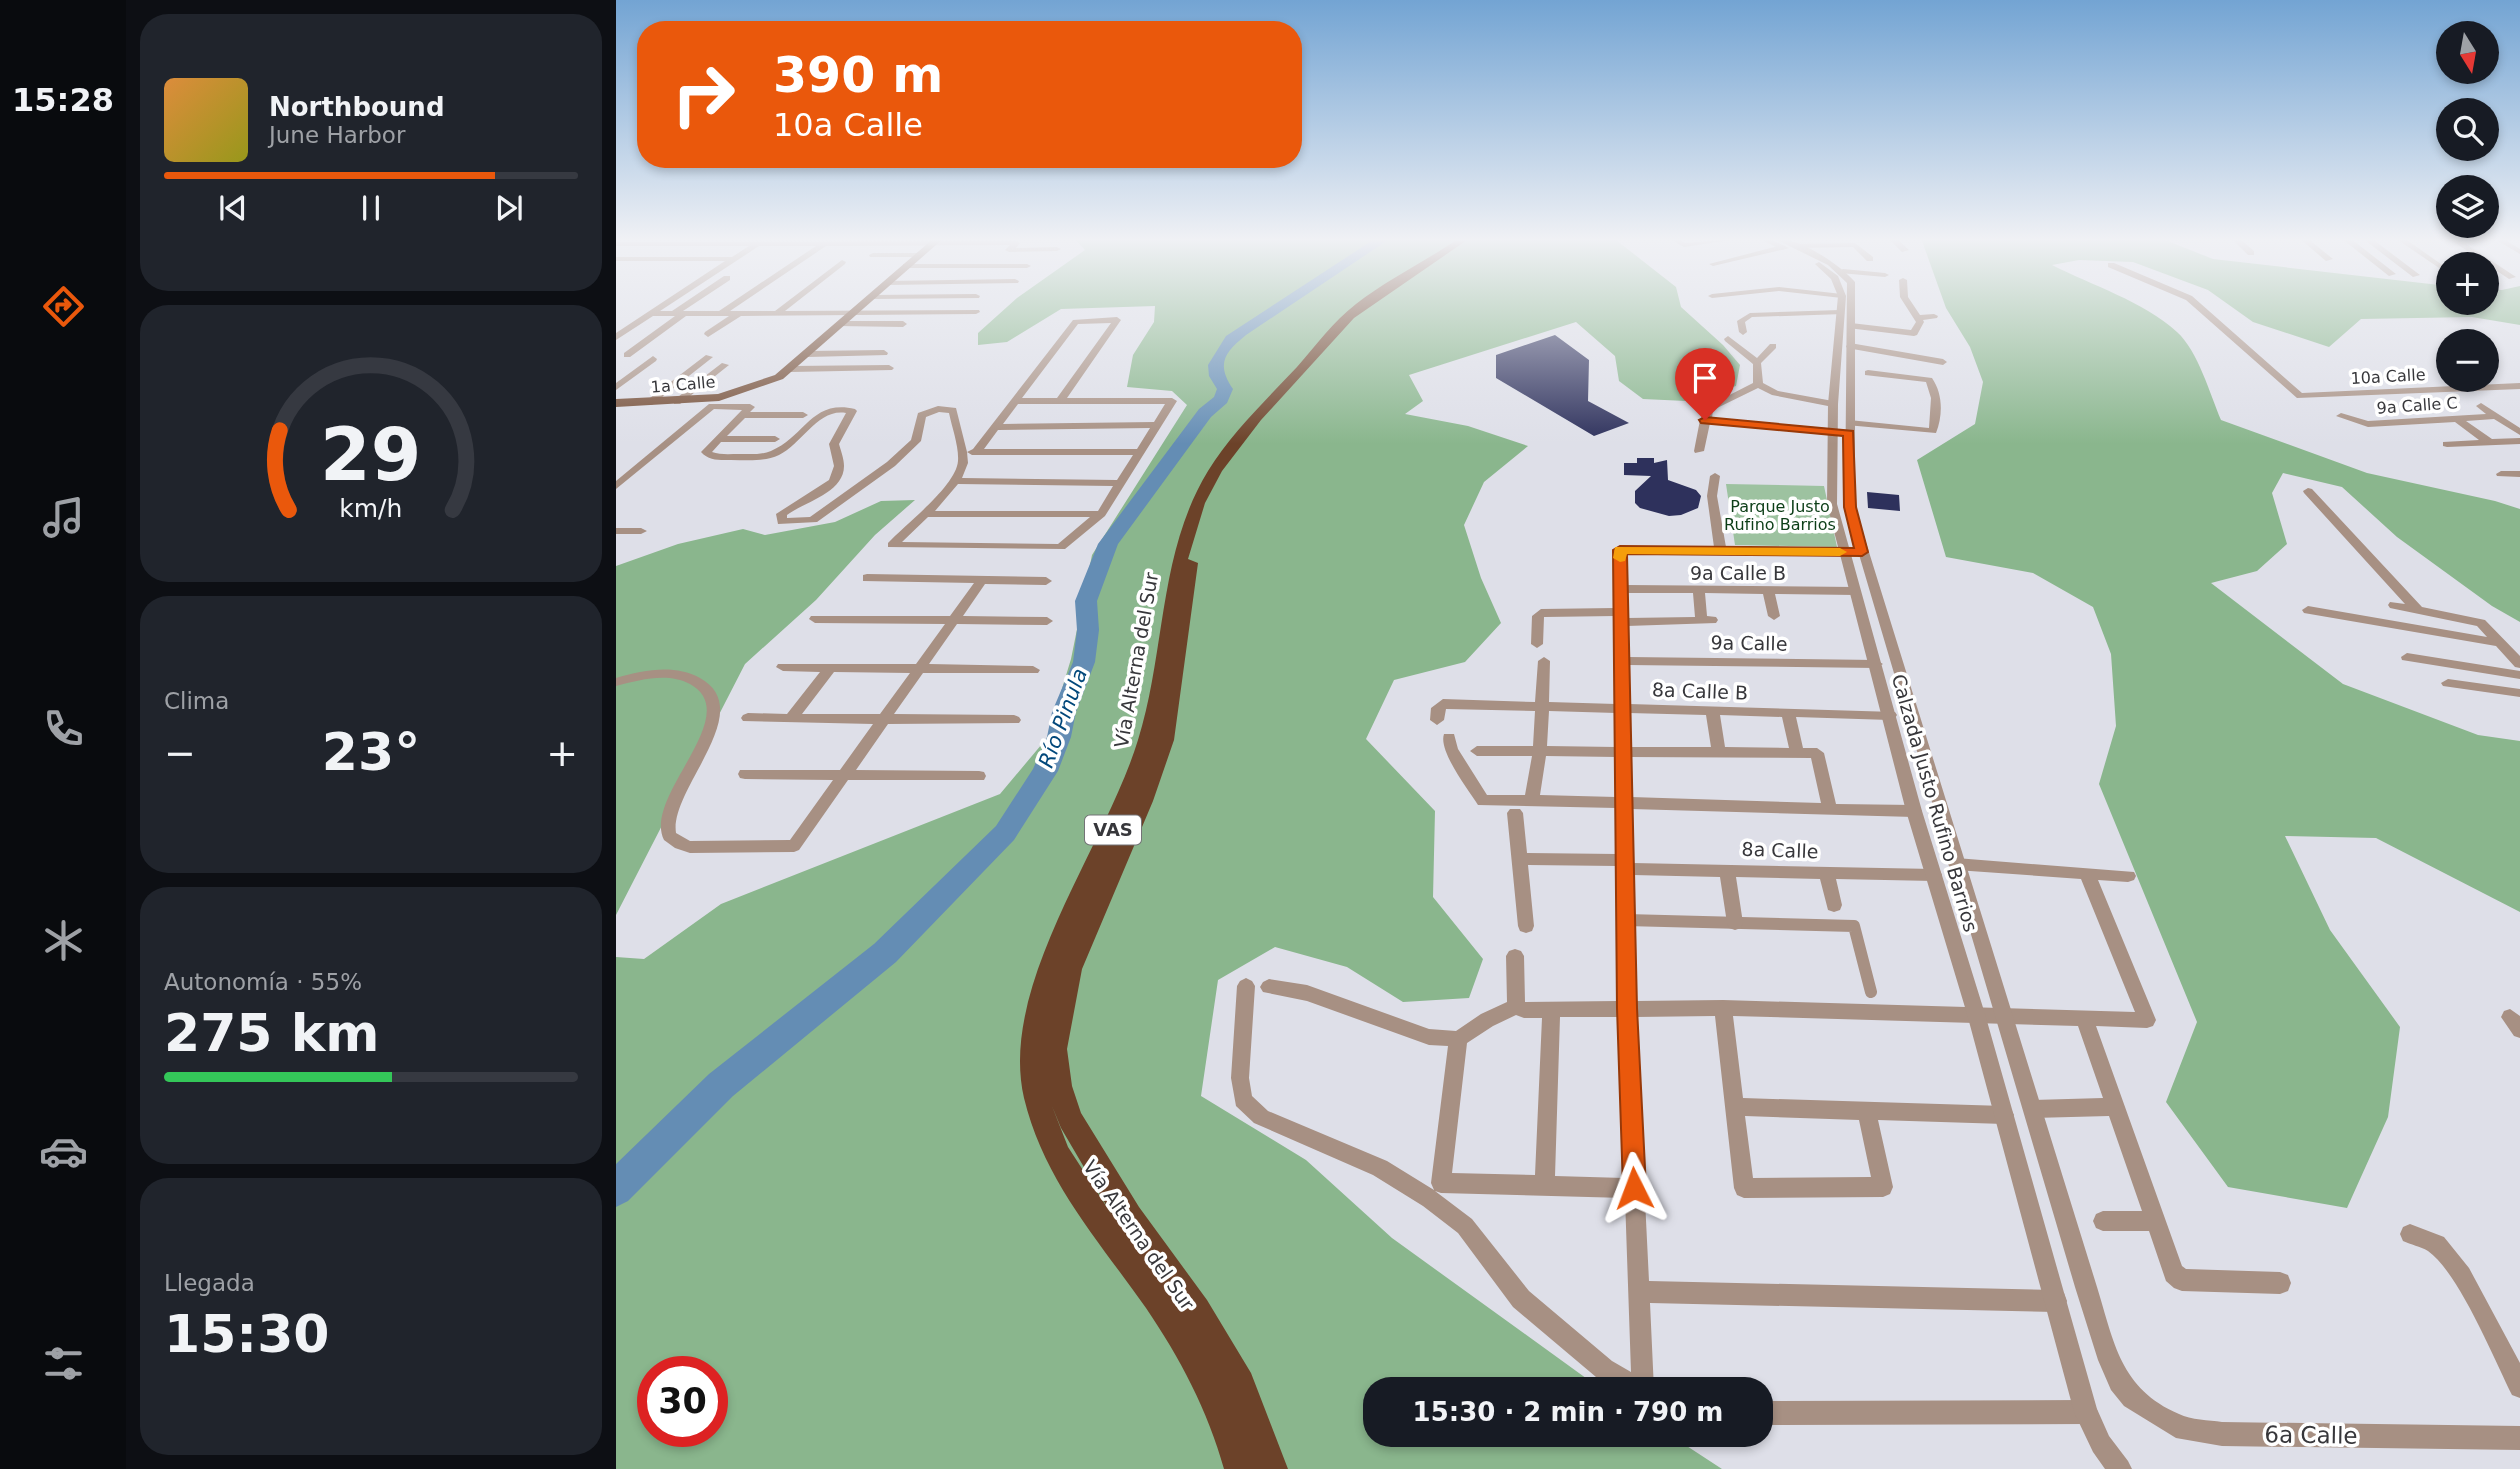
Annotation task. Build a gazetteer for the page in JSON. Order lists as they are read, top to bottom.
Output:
{
  "streets": {
    "highway": ["Vía Alterna del Sur", "VAS"],
    "main road": ["1a Calle"],
    "street": [
      "10a Calle",
      "9a Calle C",
      "9a Calle B",
      "9a Calle",
      "8a Calle B",
      "Calzada Justo Rufino Barrios",
      "8a Calle",
      "6a Calle"
    ]
  },
  "crossings": [
    ["9a Calle B", "Calzada Justo Rufino Barrios"],
    ["9a Calle", "Calzada Justo Rufino Barrios"],
    ["8a Calle B", "Calzada Justo Rufino Barrios"],
    ["Calzada Justo Rufino Barrios", "8a Calle"],
    ["Calzada Justo Rufino Barrios", "6a Calle"]
  ],
  "water": ["Río Pinula"],
  "parks": ["Parque Justo Rufino Barrios"],
  "north": "bottom",
  "page": {
    "tabs": "15:28",
    "map_buttons": ["+", "−"],
    "turn": ["390 m", "10a Calle"],
    "song": ["Northbound", "June Harbor"],
    "tile": [
      "Clima",
      ["Autonomía · 55%", "275 km"],
      ["Llegada", "15:30"]
    ],
    "heat": ["−", "23°", "+"],
    "limit": "30",
    "trip": "15:30 · 2 min · 790 m",
    "gauge": ["29", "km/h"]
  }
}
